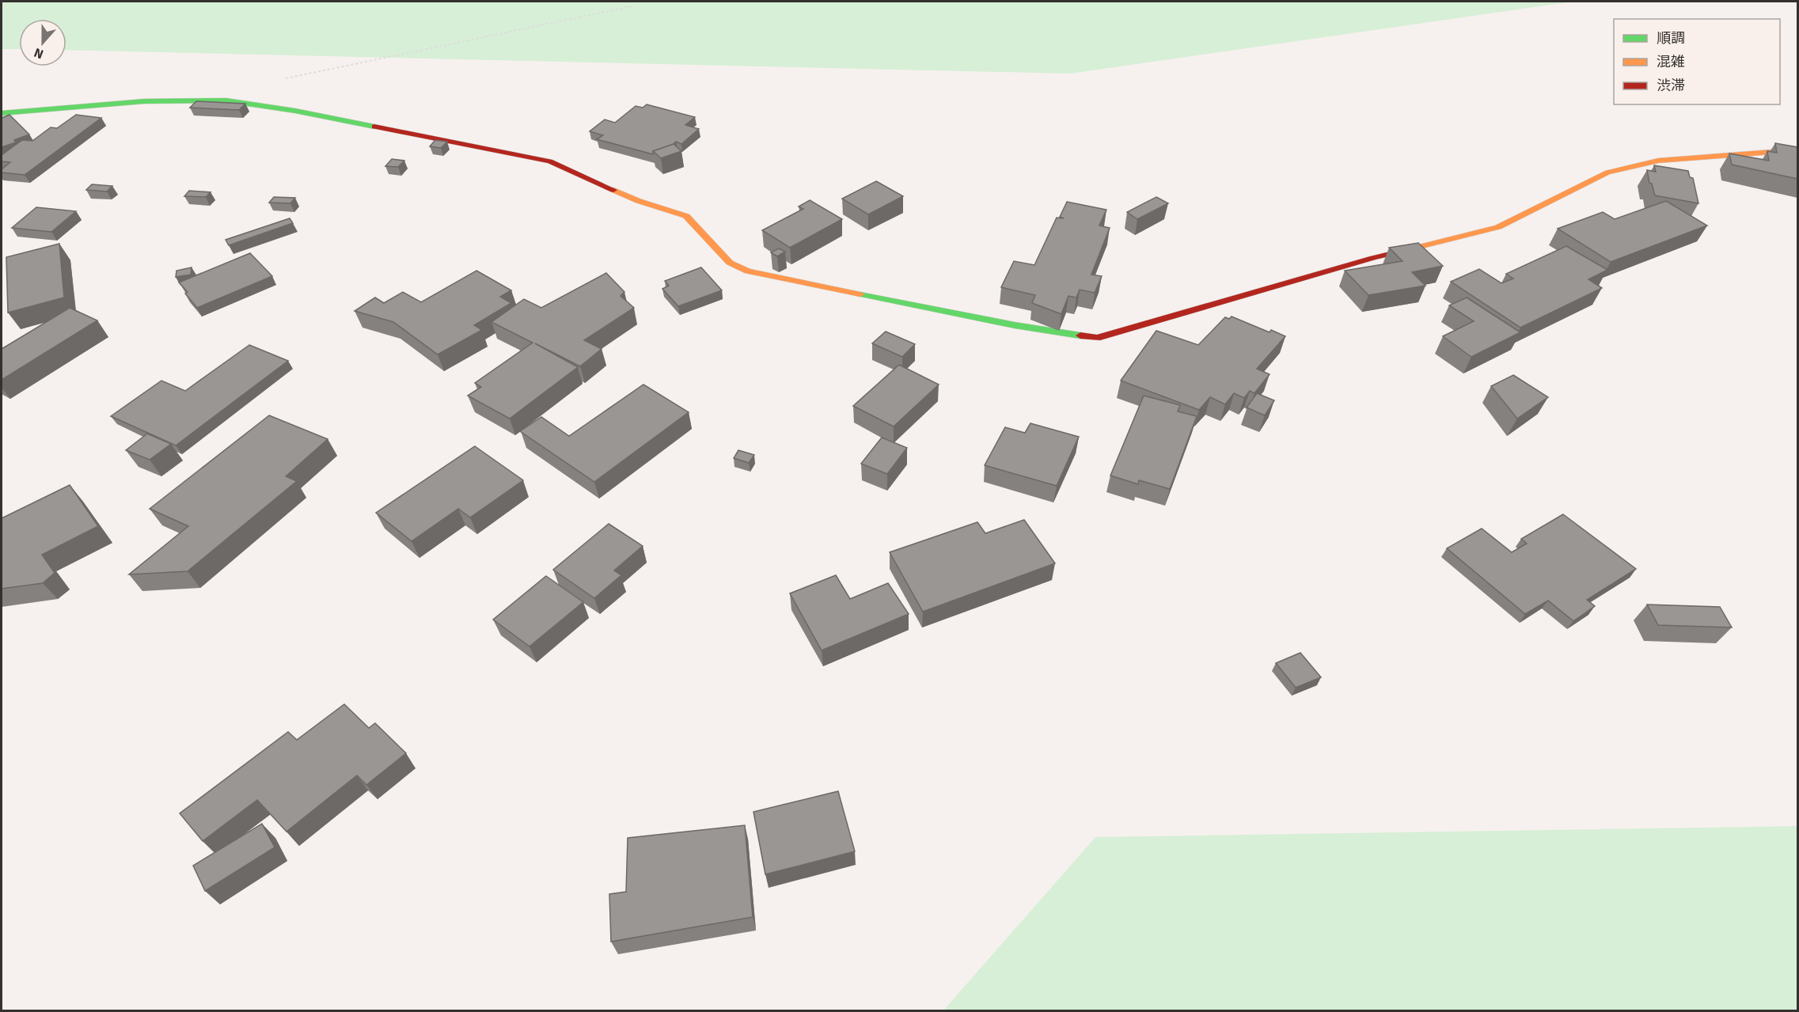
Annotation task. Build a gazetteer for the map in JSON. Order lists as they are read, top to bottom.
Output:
{
  "legend": ["順調", "混雑", "渋滞"],
  "north": "bottom"
}
